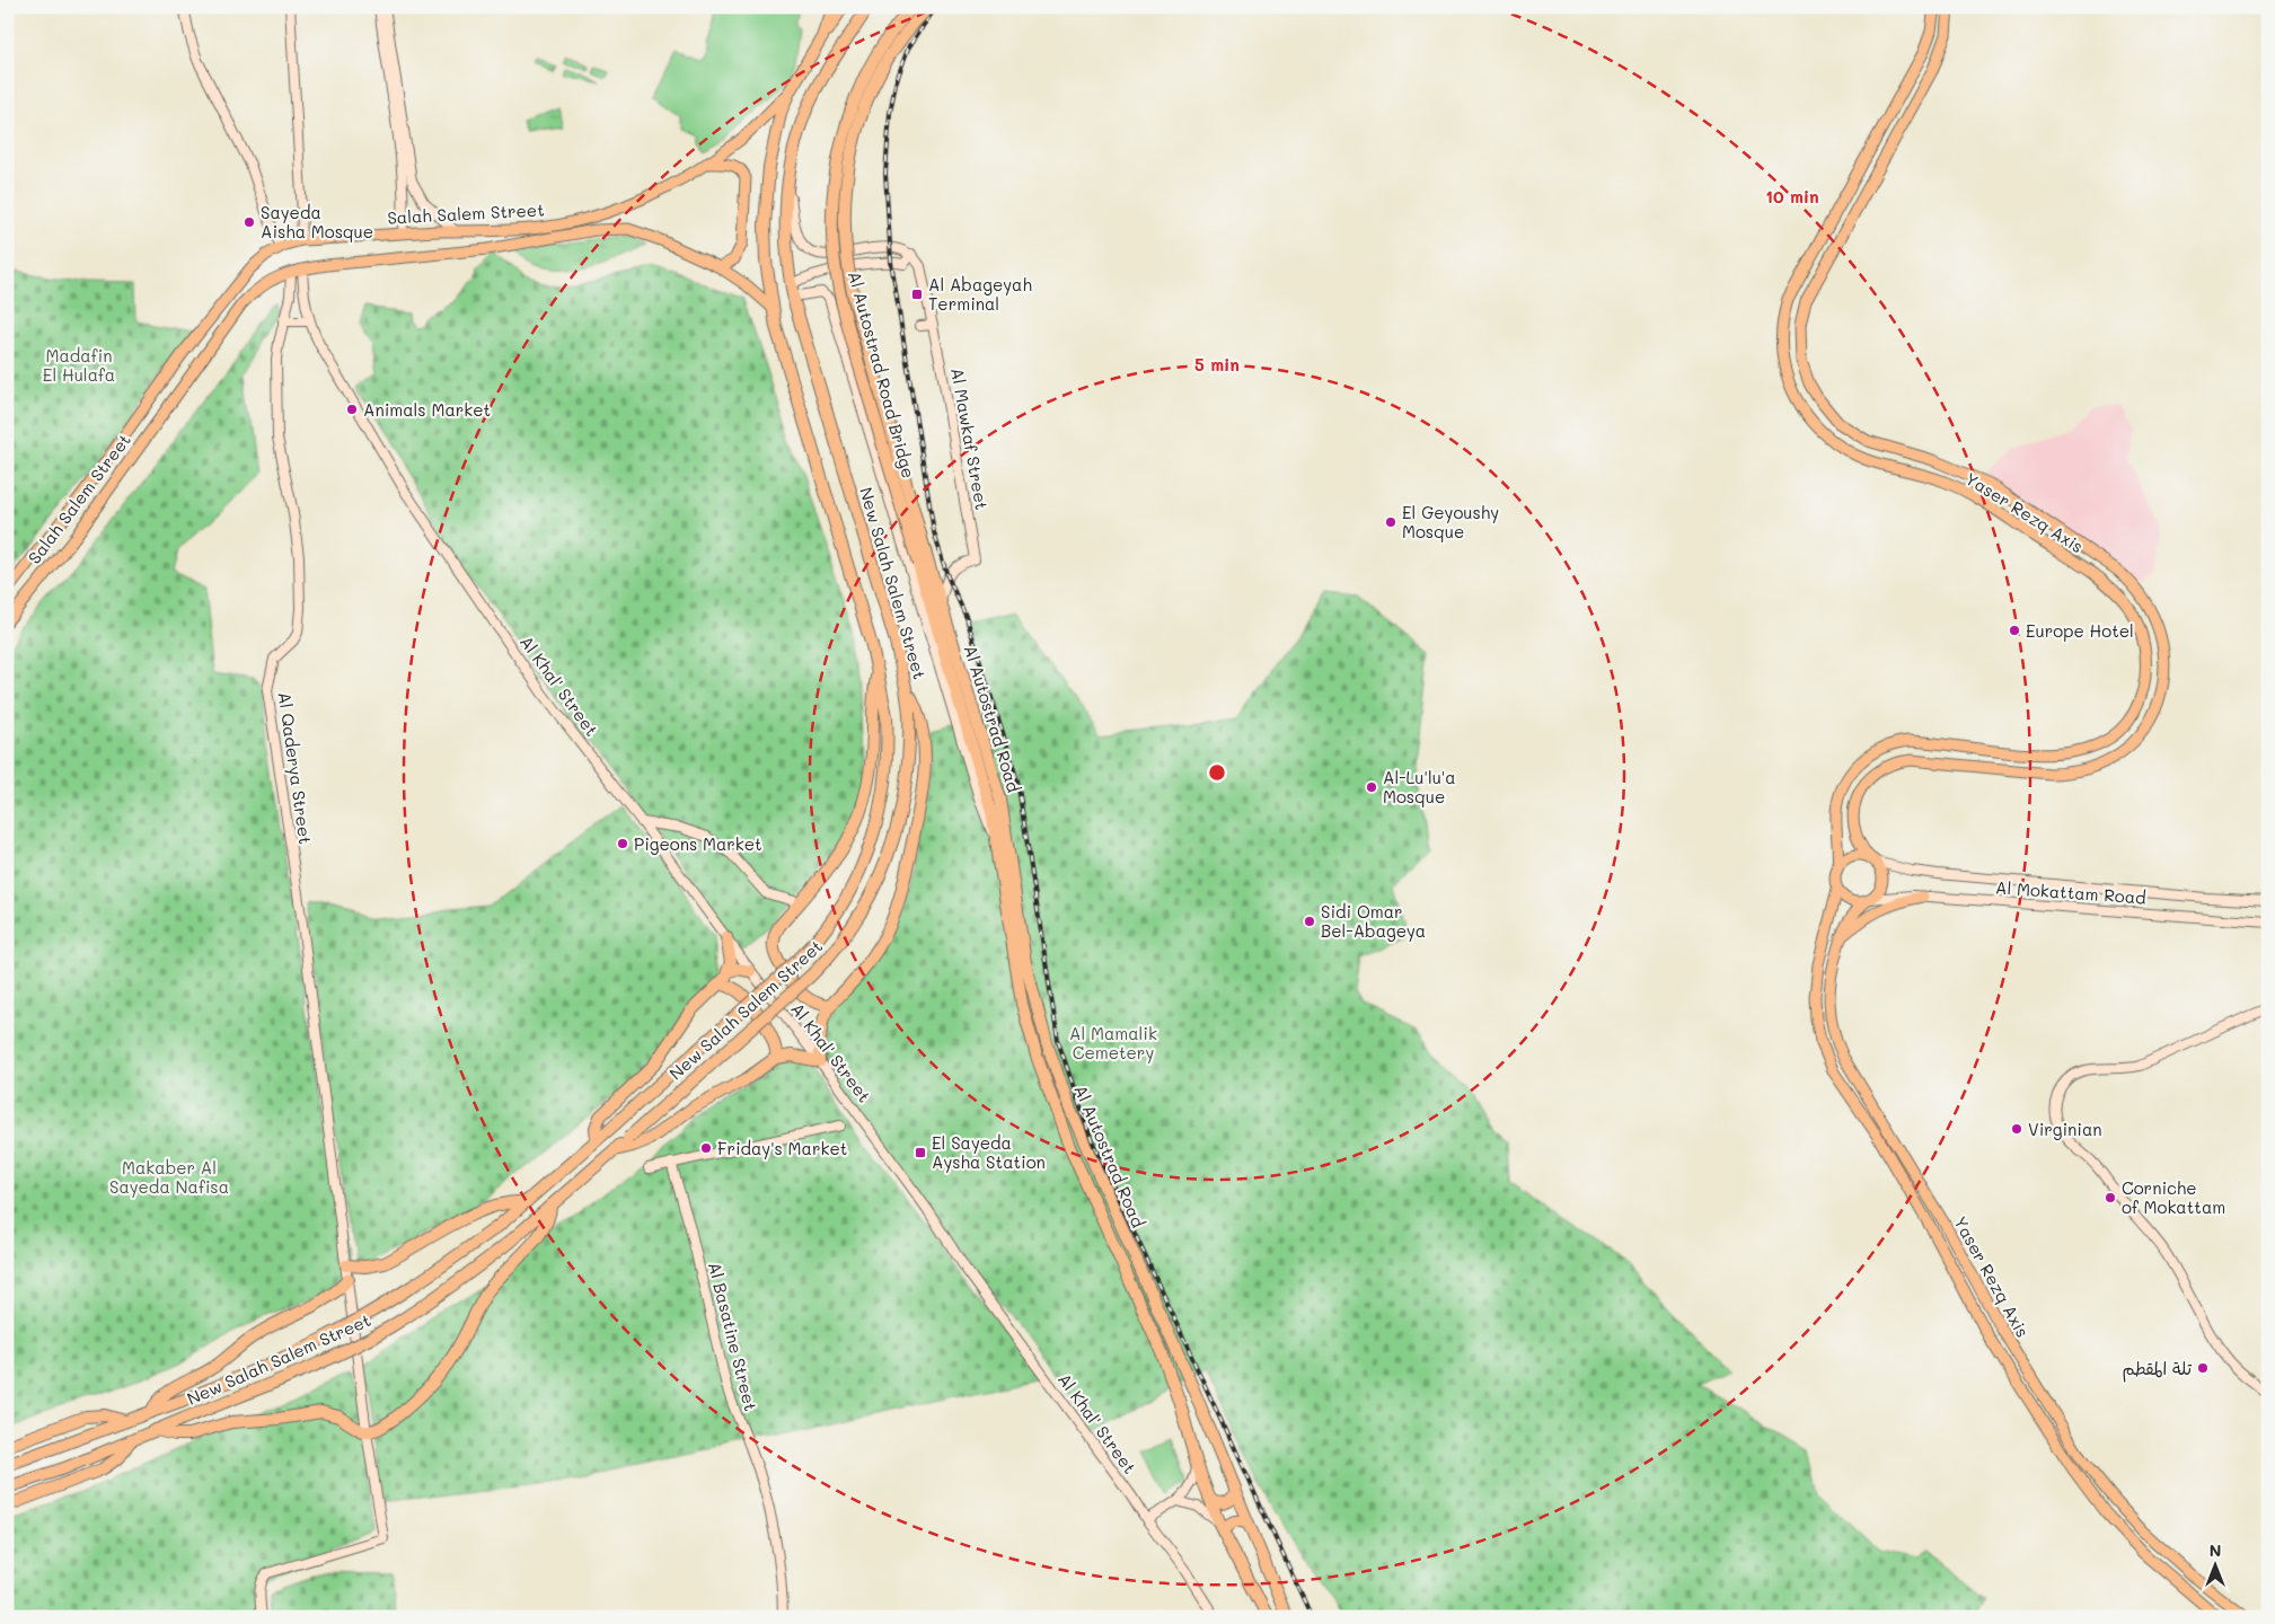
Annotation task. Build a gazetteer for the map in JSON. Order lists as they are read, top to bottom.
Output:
{
  "streets": {
    "highway": [
      "Salah Salem Street",
      "Al Autostrad Road Bridge",
      "New Salah Salem Street",
      "Al Autostrad Road"
    ],
    "main road": ["Yaser Rezq Axis"],
    "street": [
      "Al Mawkaf Street",
      "Al Khal' Street",
      "Al Qaderya Street",
      "Al Mokattam Road",
      "Al Basatine Street"
    ]
  },
  "crossings": [
    ["Salah Salem Street", "New Salah Salem Street"],
    ["Salah Salem Street", "Al Khal' Street"],
    ["Salah Salem Street", "Al Qaderya Street"],
    ["Al Autostrad Road Bridge", "Al Autostrad Road"],
    ["Al Mawkaf Street", "Al Autostrad Road"],
    ["Yaser Rezq Axis", "Al Mokattam Road"]
  ],
  "parks": ["Madafin El Hulafa", "Al Mamalik Cemetery", "Makaber Al Sayeda Nafisa"],
  "places": {
    "other": [
      "Sayeda Aisha Mosque",
      "Animals Market",
      "El Geyoushy Mosque",
      "Europe Hotel",
      "Al-Lu'lu'a Mosque",
      "Pigeons Market",
      "Sidi Omar Bel-Abageya",
      "Virginian",
      "Friday's Market",
      "Corniche of Mokattam",
      "تلة المقطم"
    ],
    "transit": ["Al Abageyah Terminal", "El Sayeda Aysha Station"]
  },
  "north": "top",
  "rings": ["10 min", "5 min"]
}
